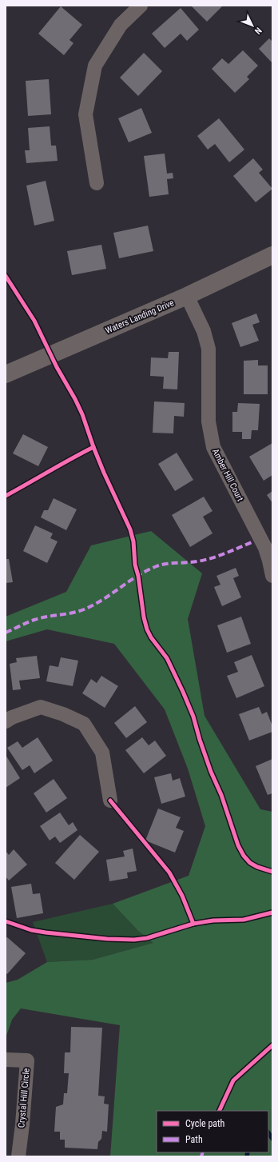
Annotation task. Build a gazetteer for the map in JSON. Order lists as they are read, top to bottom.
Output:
{
  "streets": {
    "street": ["Waters Landing Drive", "Amber Hill Court", "Crystal Hill Circle"]
  },
  "crossings": [
    ["Waters Landing Drive", "Amber Hill Court"]
  ],
  "legend": ["Cycle path", "Path"],
  "north": "bottom right"
}
